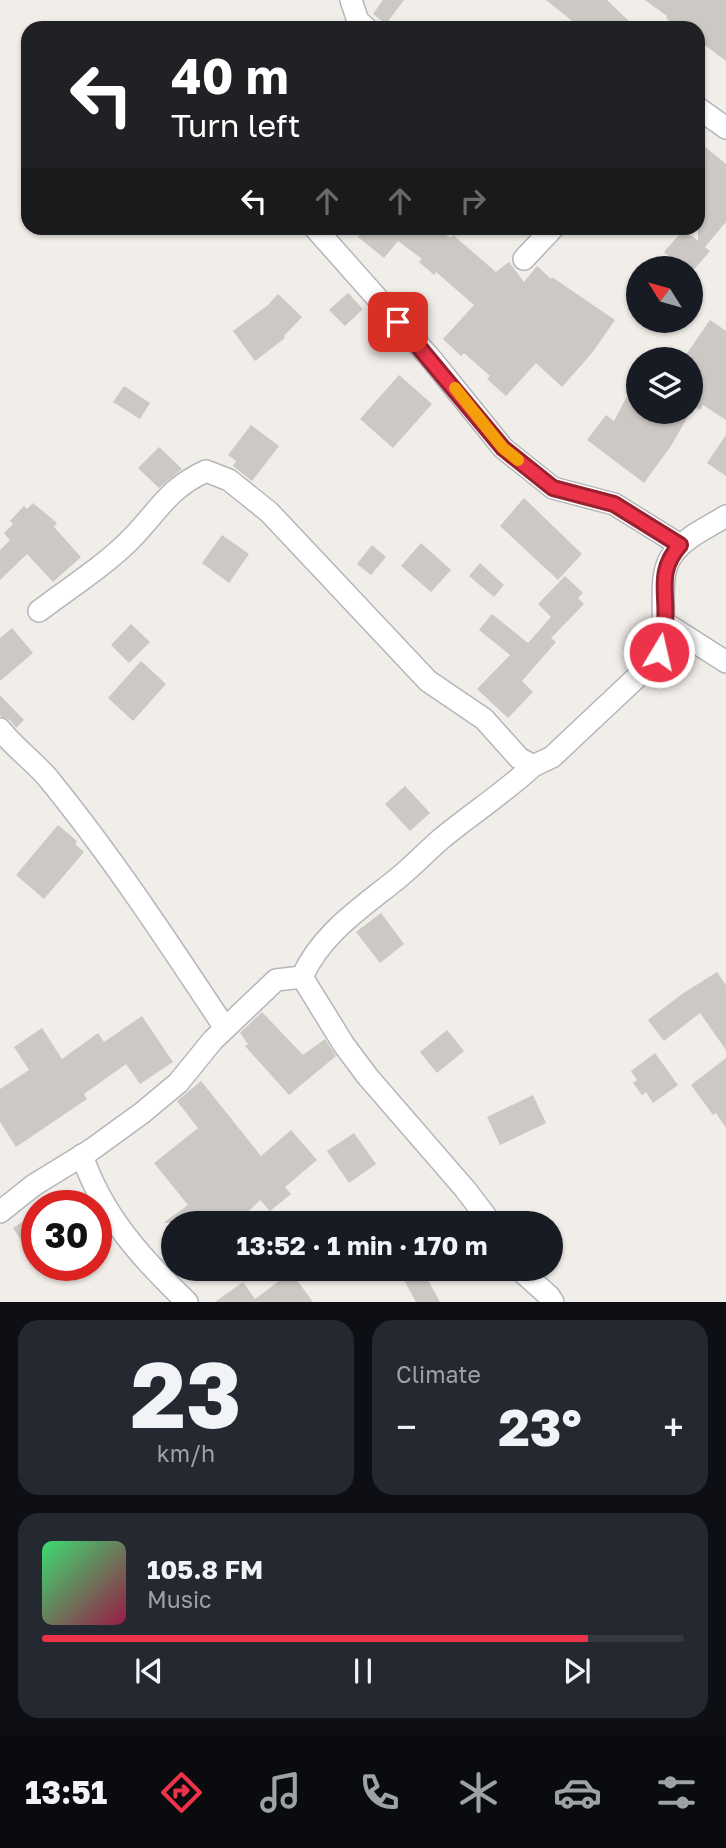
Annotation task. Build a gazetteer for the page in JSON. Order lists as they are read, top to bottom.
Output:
{
  "north": "top left",
  "page": {
    "turn": ["40 m", "Turn left"],
    "limit": "30",
    "trip": "13:52 · 1 min · 170 m",
    "tile": [
      ["23", "km/h"],
      "Climate"
    ],
    "heat": ["−", "23°", "+"],
    "song": ["105.8 FM", "Music"],
    "tabs": "13:51"
  }
}
